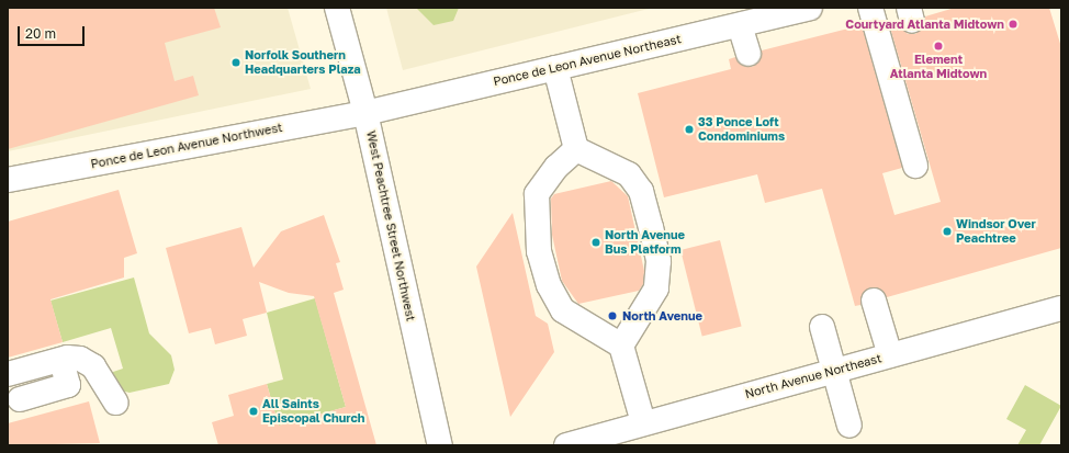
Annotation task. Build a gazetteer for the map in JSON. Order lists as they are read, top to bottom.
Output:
{
  "streets": {
    "main road": [
      "Ponce de Leon Avenue Northeast",
      "Ponce de Leon Avenue Northwest",
      "West Peachtree Street Northwest",
      "North Avenue Northeast"
    ]
  },
  "crossings": [
    ["Ponce de Leon Avenue Northeast", "Ponce de Leon Avenue Northwest"],
    ["Ponce de Leon Avenue Northeast", "West Peachtree Street Northwest"],
    ["Ponce de Leon Avenue Northwest", "West Peachtree Street Northwest"]
  ],
  "places": [
    "Courtyard Atlanta Midtown",
    "Element Atlanta Midtown",
    "Norfolk Southern Headquarters Plaza",
    "33 Ponce Loft Condominiums",
    "Windsor Over Peachtree",
    "North Avenue Bus Platform",
    "North Avenue",
    "All Saints Episcopal Church"
  ],
  "scale_bar": "20 m"
}
